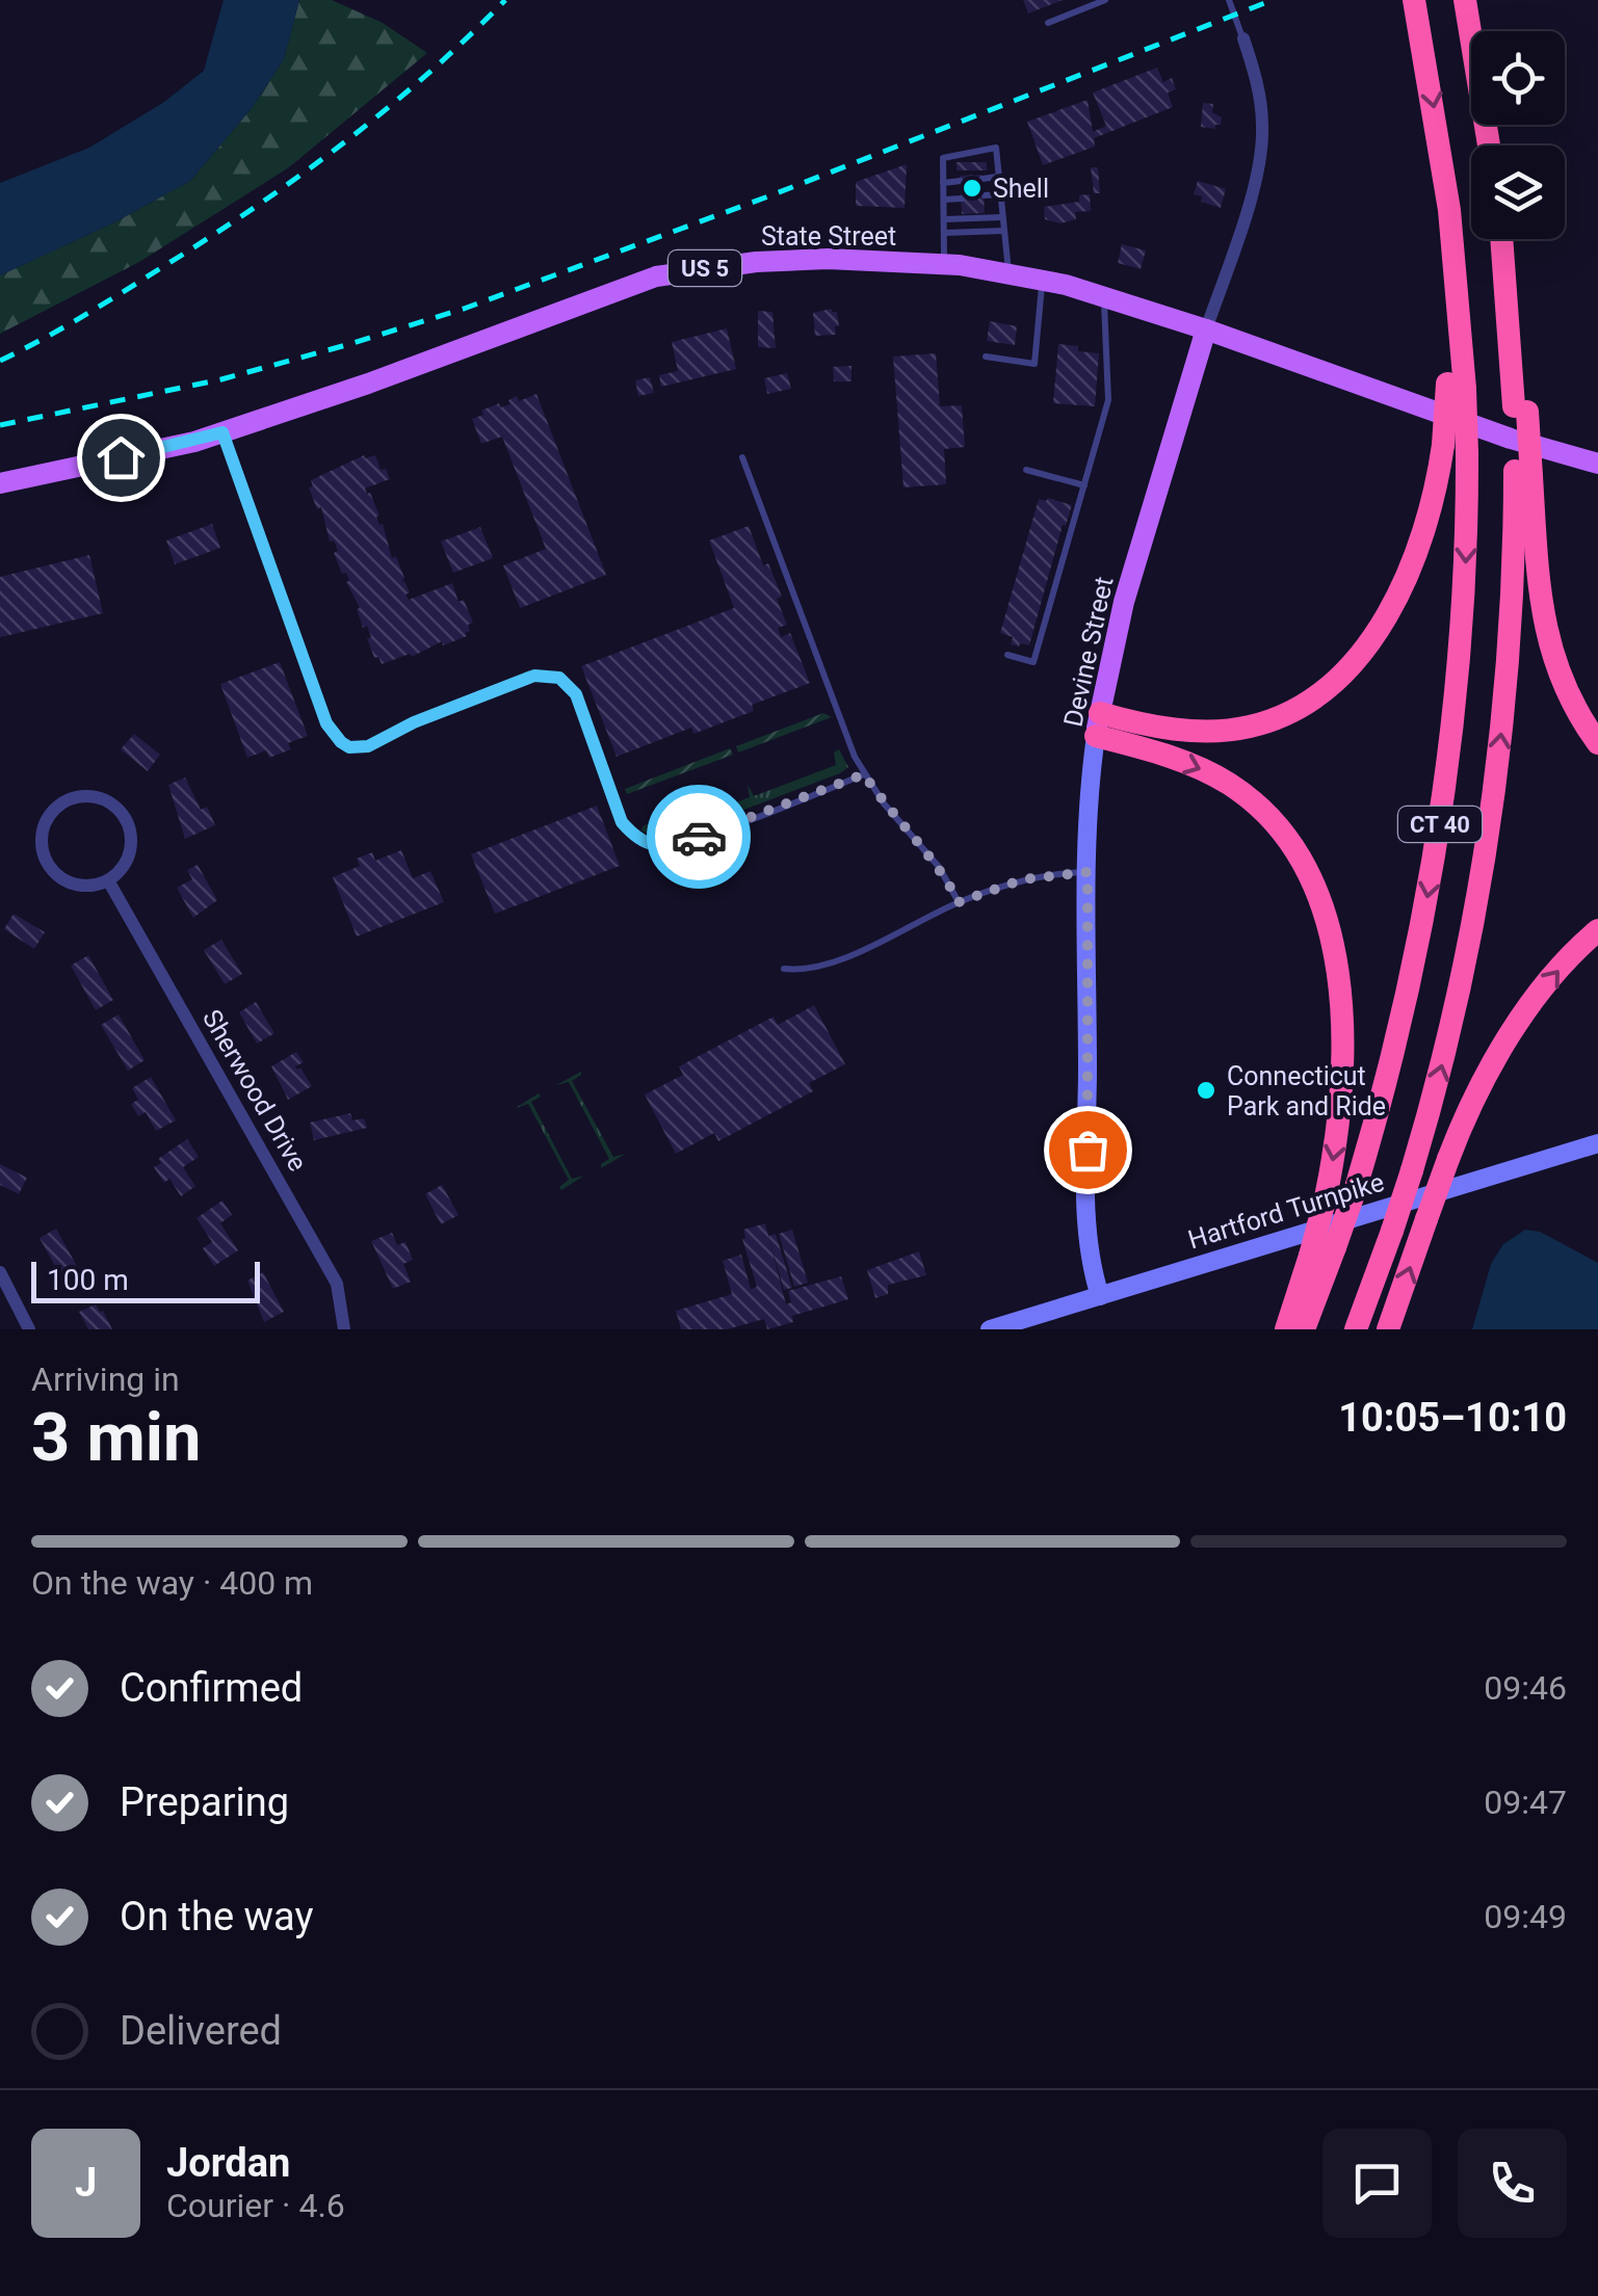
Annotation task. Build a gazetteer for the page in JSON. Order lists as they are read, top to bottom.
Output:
{
  "streets": {
    "highway": ["CT 40"],
    "main road": [
      "State Street",
      "US 5",
      "Devine Street",
      "Hartford Turnpike"
    ],
    "street": ["Sherwood Drive"]
  },
  "crossings": [
    ["State Street", "Devine Street"],
    ["Devine Street", "Hartford Turnpike"]
  ],
  "places": ["Shell", "Connecticut Park and Ride"],
  "scale_bar": "100 m",
  "page": {
    "scale": "100 m",
    "heading": ["3 min", "Arriving in", "10:05–10:10"],
    "panel": ["Jordan", "Courier · 4.6"],
    "bar": "On the way · 400 m",
    "list": [
      ["Confirmed", "09:46"],
      ["Preparing", "09:47"],
      ["On the way", "09:49"],
      "Delivered"
    ],
    "round": "J"
  }
}
